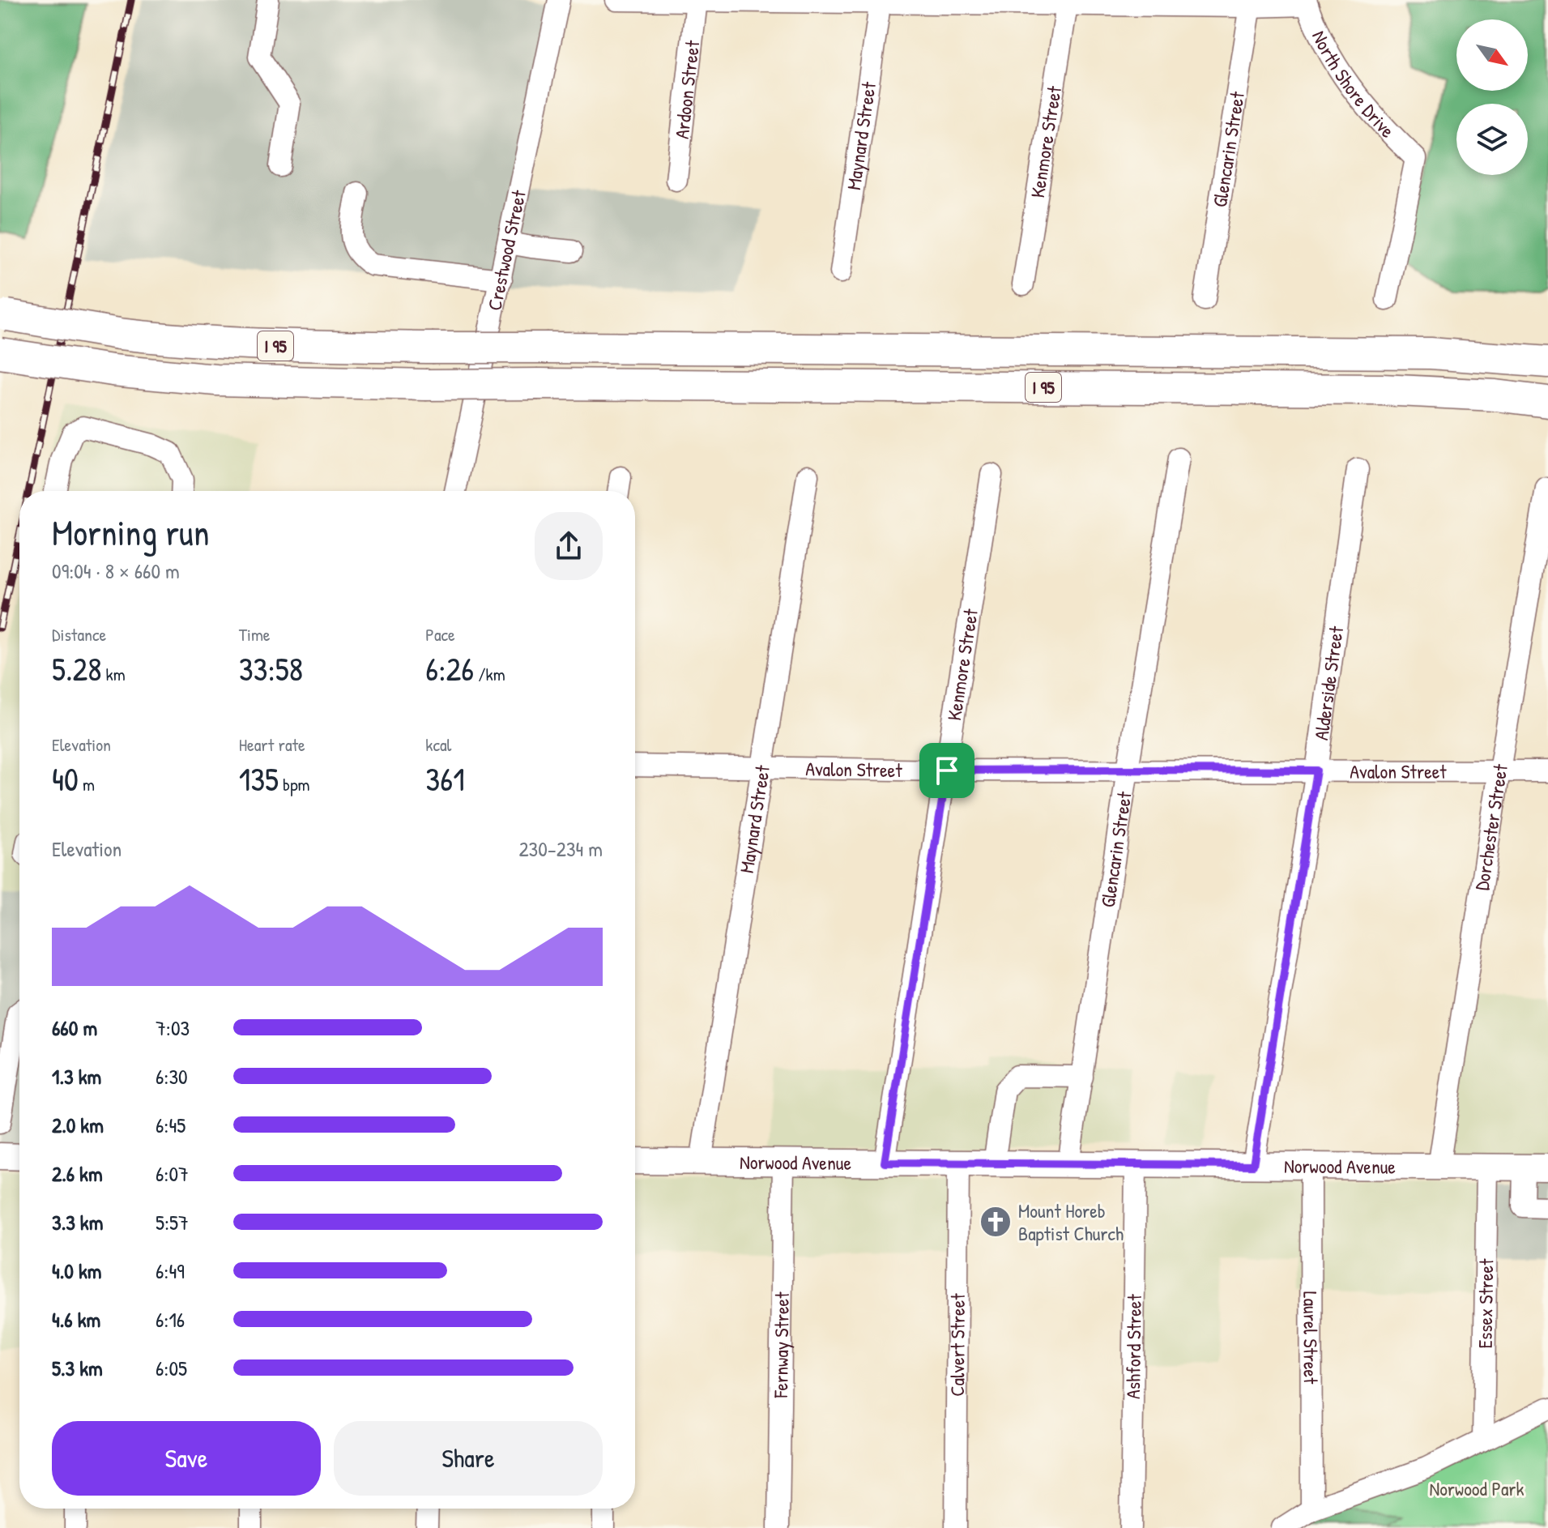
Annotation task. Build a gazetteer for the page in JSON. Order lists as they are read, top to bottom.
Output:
{
  "streets": {
    "highway": ["I 95"],
    "main road": ["Norwood Avenue"],
    "street": [
      "North Shore Drive",
      "Ardoon Street",
      "Maynard Street",
      "Kenmore Street",
      "Glencarin Street",
      "Crestwood Street",
      "Alderside Street",
      "Avalon Street",
      "Dorchester Street",
      "Essex Street",
      "Laurel Street",
      "Fernway Street",
      "Calvert Street",
      "Ashford Street"
    ]
  },
  "crossings": [
    ["Maynard Street", "Avalon Street"],
    ["Maynard Street", "Norwood Avenue"],
    ["Kenmore Street", "Avalon Street"],
    ["Kenmore Street", "Norwood Avenue"],
    ["Glencarin Street", "Avalon Street"],
    ["Glencarin Street", "Norwood Avenue"],
    ["Alderside Street", "Avalon Street"],
    ["Alderside Street", "Norwood Avenue"],
    ["Avalon Street", "Dorchester Street"],
    ["Dorchester Street", "Norwood Avenue"],
    ["Norwood Avenue", "Essex Street"],
    ["Norwood Avenue", "Laurel Street"],
    ["Norwood Avenue", "Fernway Street"],
    ["Norwood Avenue", "Calvert Street"],
    ["Norwood Avenue", "Ashford Street"]
  ],
  "parks": ["Norwood Park"],
  "places": {
    "church": ["Mount Horeb Baptist Church"]
  },
  "north": "bottom right",
  "page": {
    "heading": ["Morning run", "09:04 · 8 × 660 m"],
    "stats": [
      ["Distance", "5.28 km"],
      ["Time", "33:58"],
      ["Pace", "6:26 /km"],
      ["Elevation", "40 m"],
      ["Heart rate", "135 bpm"],
      ["kcal", "361"]
    ],
    "chart": ["Elevation", "230–234 m"],
    "list": [
      {
        "name": "660 m",
        "note": "7:03"
      },
      {
        "name": "1.3 km",
        "note": "6:30"
      },
      {
        "name": "2.0 km",
        "note": "6:45"
      },
      {
        "name": "2.6 km",
        "note": "6:07"
      },
      {
        "name": "3.3 km",
        "note": "5:57"
      },
      {
        "name": "4.0 km",
        "note": "6:49"
      },
      {
        "name": "4.6 km",
        "note": "6:16"
      },
      {
        "name": "5.3 km",
        "note": "6:05"
      }
    ],
    "buttons": ["Save", "Share"]
  }
}
